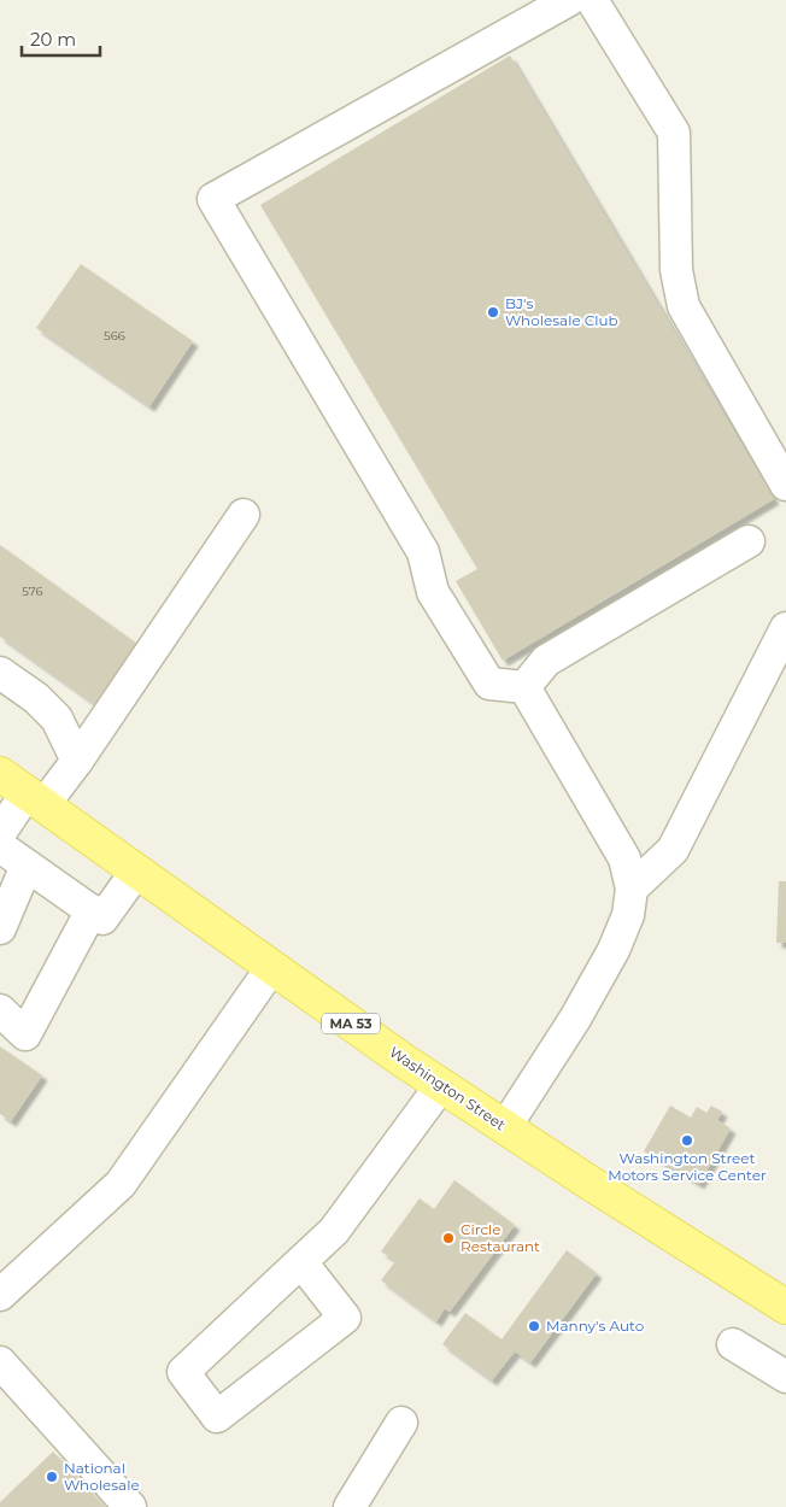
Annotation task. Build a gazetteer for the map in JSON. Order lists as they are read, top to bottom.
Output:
{
  "streets": {
    "main road": ["MA 53", "Washington Street"]
  },
  "places": [
    "BJ's Wholesale Club",
    "Washington Street Motors Service Center",
    "Circle Restaurant",
    "Manny's Auto",
    "National Wholesale"
  ],
  "house_numbers": ["566", "576"],
  "scale_bar": "20 m"
}
